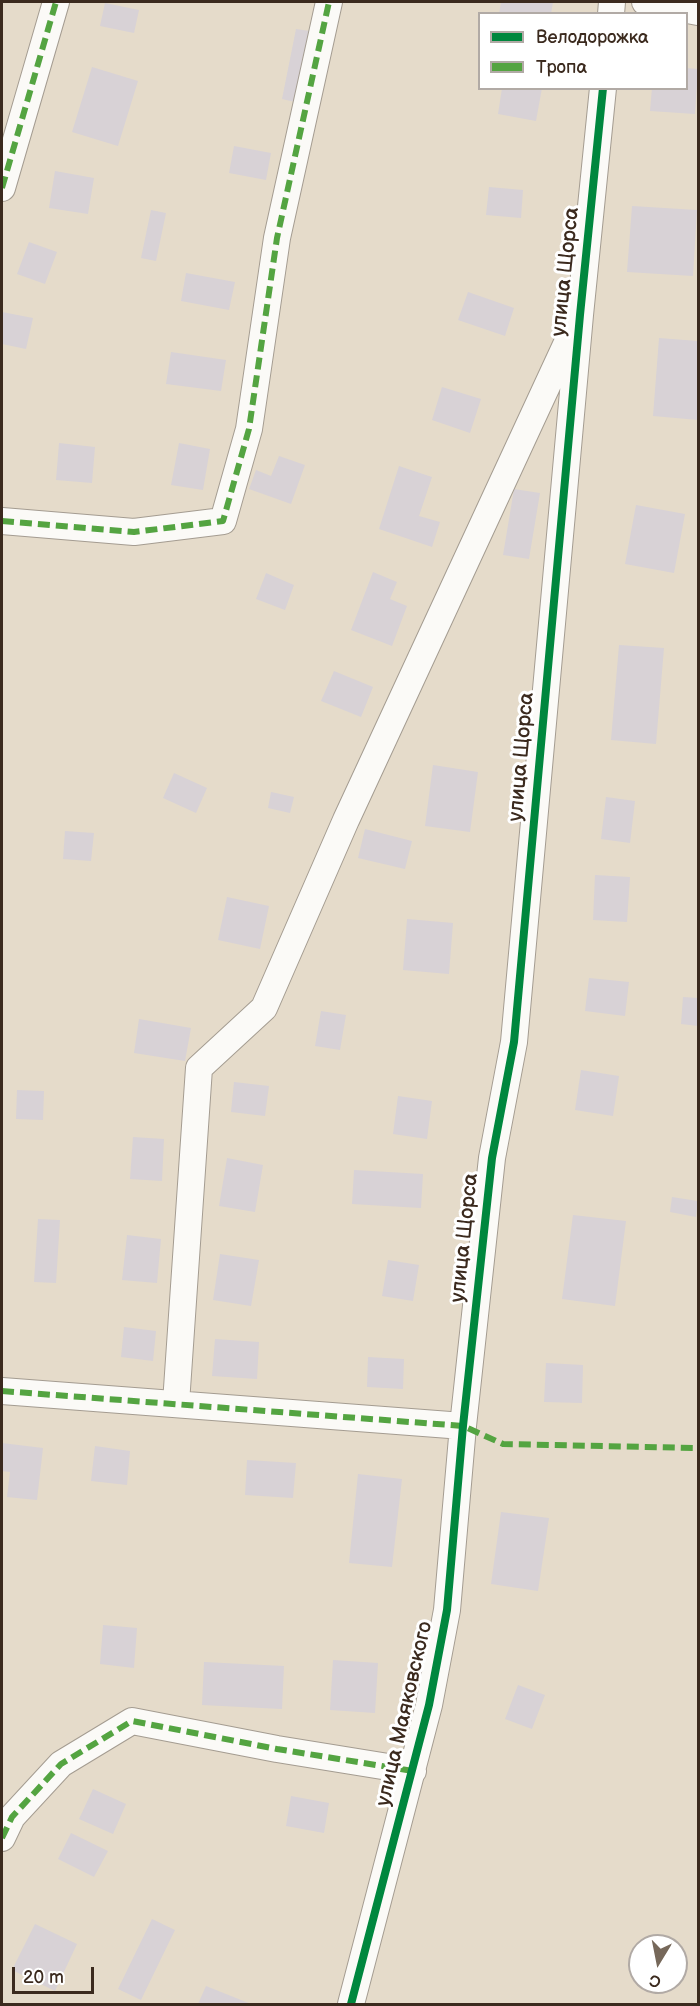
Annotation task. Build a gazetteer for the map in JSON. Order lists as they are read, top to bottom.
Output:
{
  "streets": {
    "street": ["улица Щорса", "улица Маяковского"]
  },
  "crossings": [
    ["улица Щорса", "улица Маяковского"]
  ],
  "legend": ["Велодорожка", "Тропа"],
  "scale_bar": "20 m",
  "north": "bottom"
}
